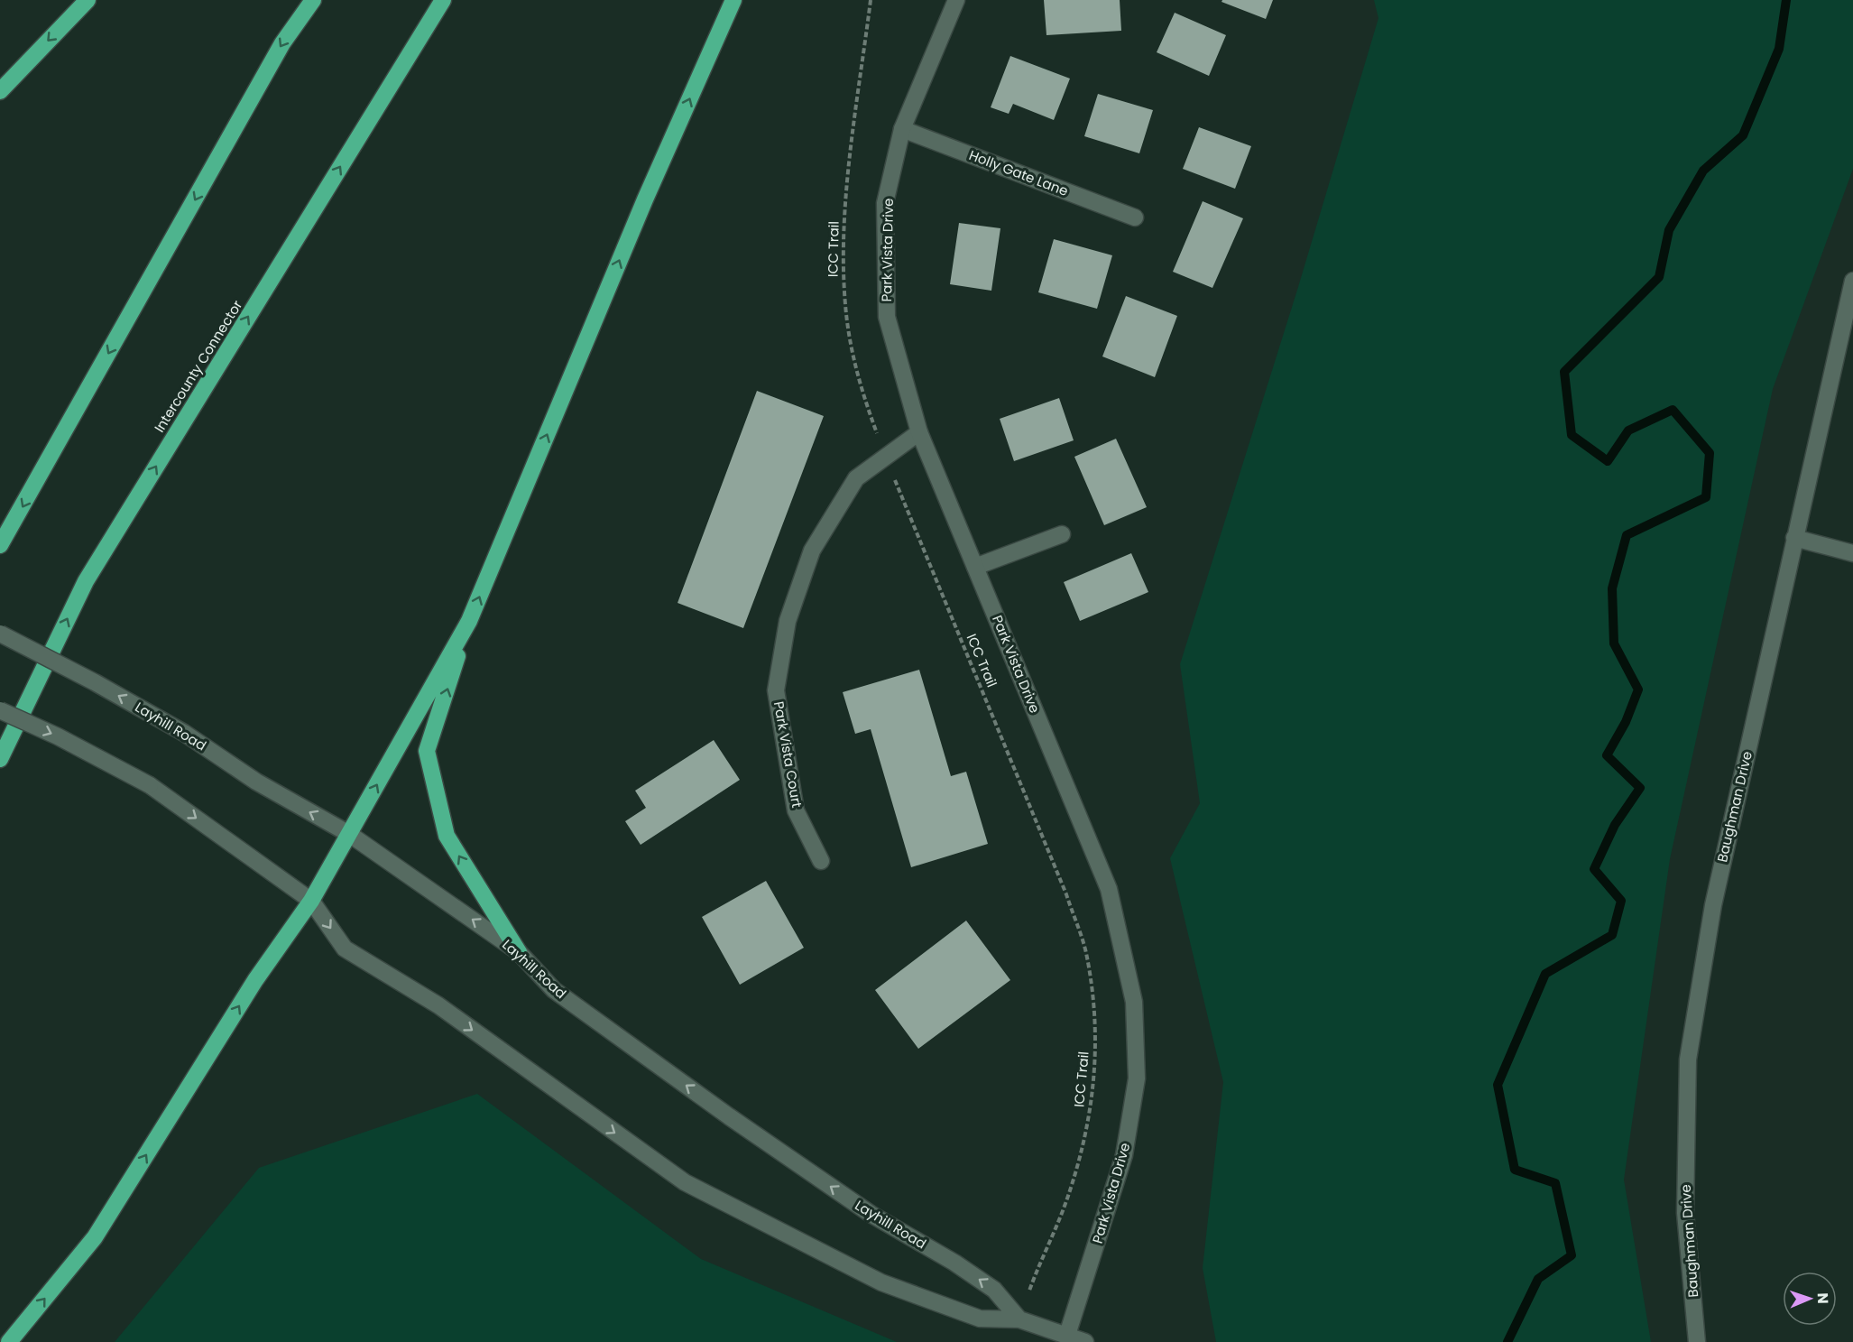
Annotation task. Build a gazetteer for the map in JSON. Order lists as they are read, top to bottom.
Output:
{
  "streets": {
    "highway": ["Intercounty Connector"],
    "street": [
      "Holly Gate Lane",
      "Park Vista Drive",
      "Layhill Road",
      "Park Vista Court",
      "Baughman Drive"
    ],
    "path": ["ICC Trail"]
  },
  "crossings": [
    ["Holly Gate Lane", "Park Vista Drive"],
    ["ICC Trail", "Layhill Road"],
    ["ICC Trail", "Park Vista Court"],
    ["Park Vista Drive", "Park Vista Court"]
  ],
  "north": "right"
}
